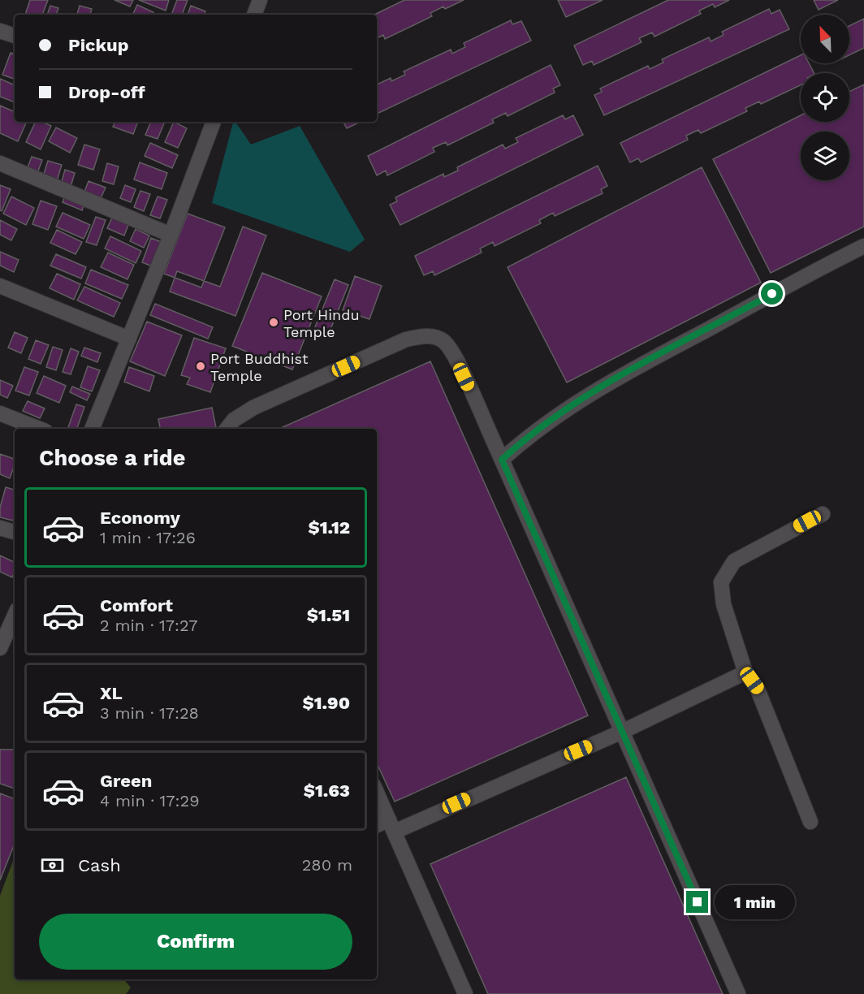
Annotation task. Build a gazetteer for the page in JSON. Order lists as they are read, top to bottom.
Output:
{
  "places": ["Port Hindu Temple", "Port Buddhist Temple"],
  "north": "top left",
  "page": {
    "banner": ["Pickup", "Drop-off"],
    "heading": "Choose a ride",
    "list": [
      {
        "name": "Economy",
        "note": "1 min · 17:26",
        "value": "$1.12"
      },
      {
        "name": "Comfort",
        "note": "2 min · 17:27",
        "value": "$1.51"
      },
      {
        "name": "XL",
        "note": "3 min · 17:28",
        "value": "$1.90"
      },
      {
        "name": "Green",
        "note": "4 min · 17:29",
        "value": "$1.63"
      }
    ],
    "pay": ["Cash", "280 m"],
    "bubble": "1 min",
    "buttons": "Confirm"
  }
}
